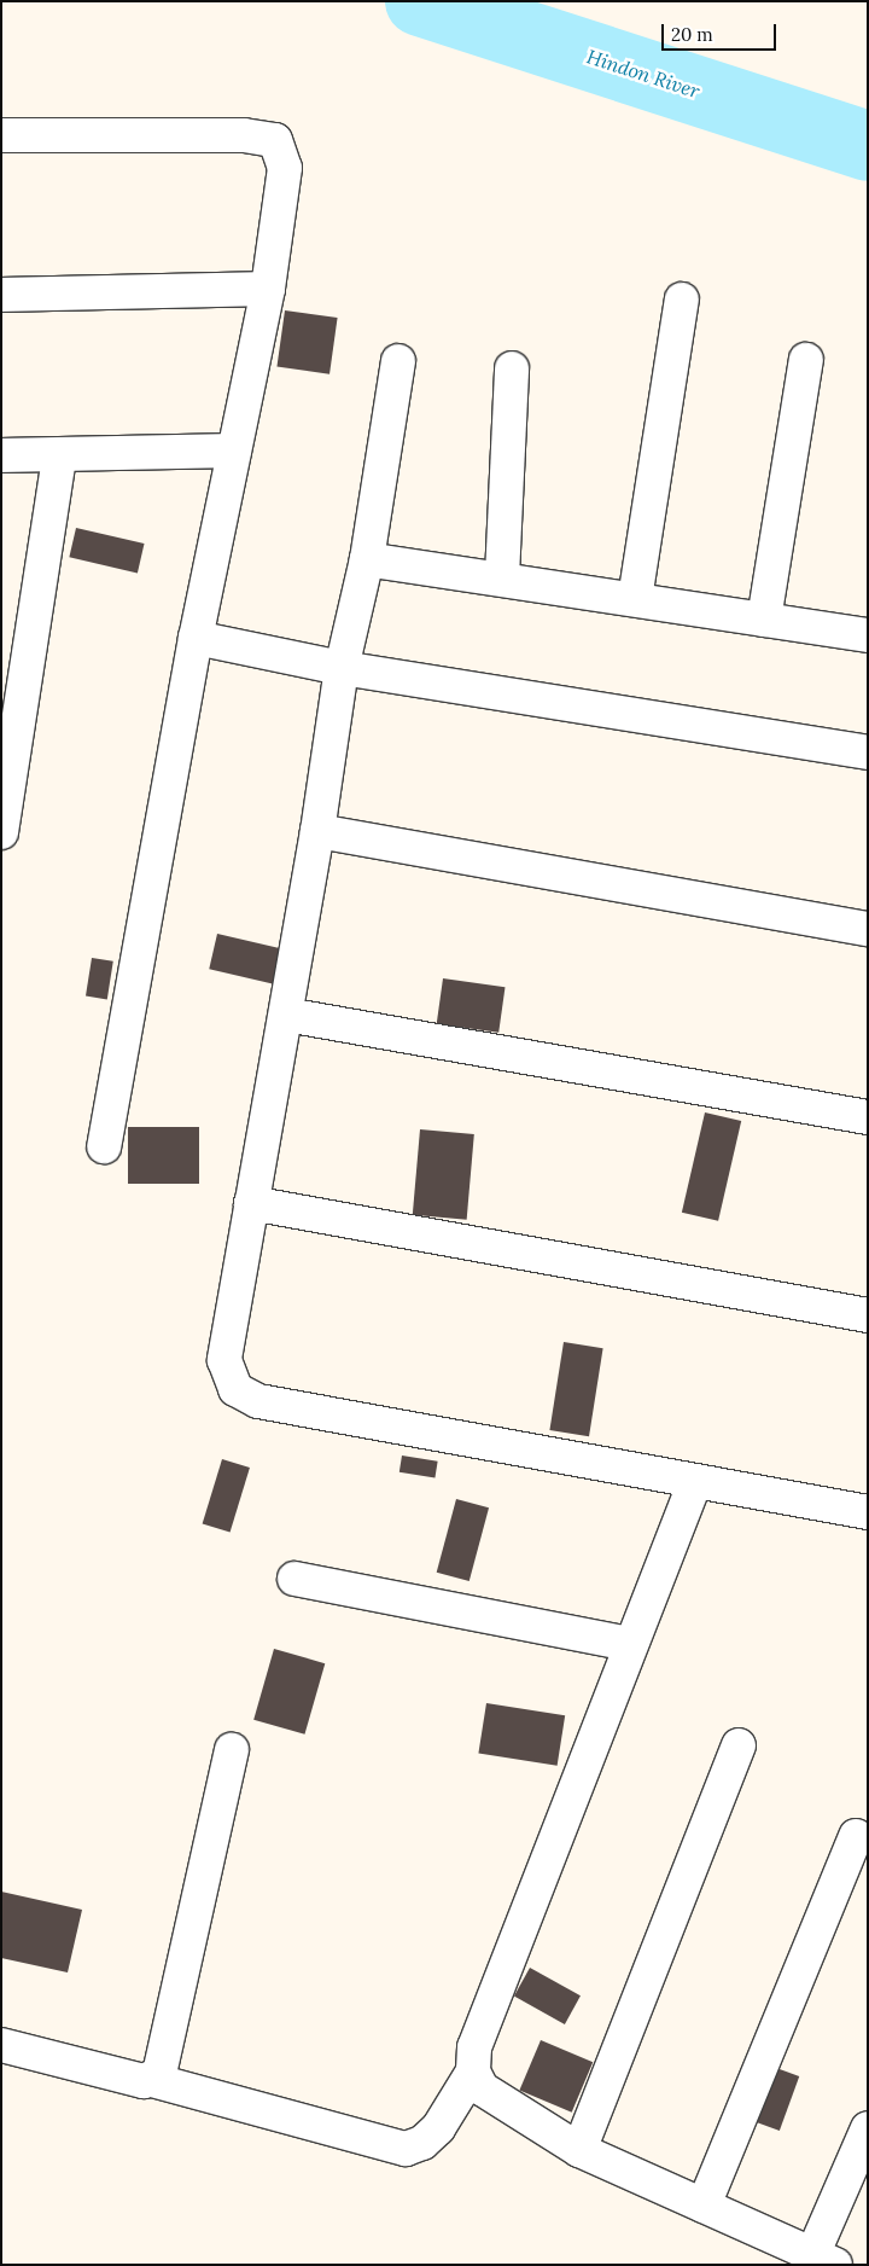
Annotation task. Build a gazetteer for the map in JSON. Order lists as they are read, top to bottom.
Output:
{
  "water": ["Hindon River"],
  "scale_bar": "20 m"
}
